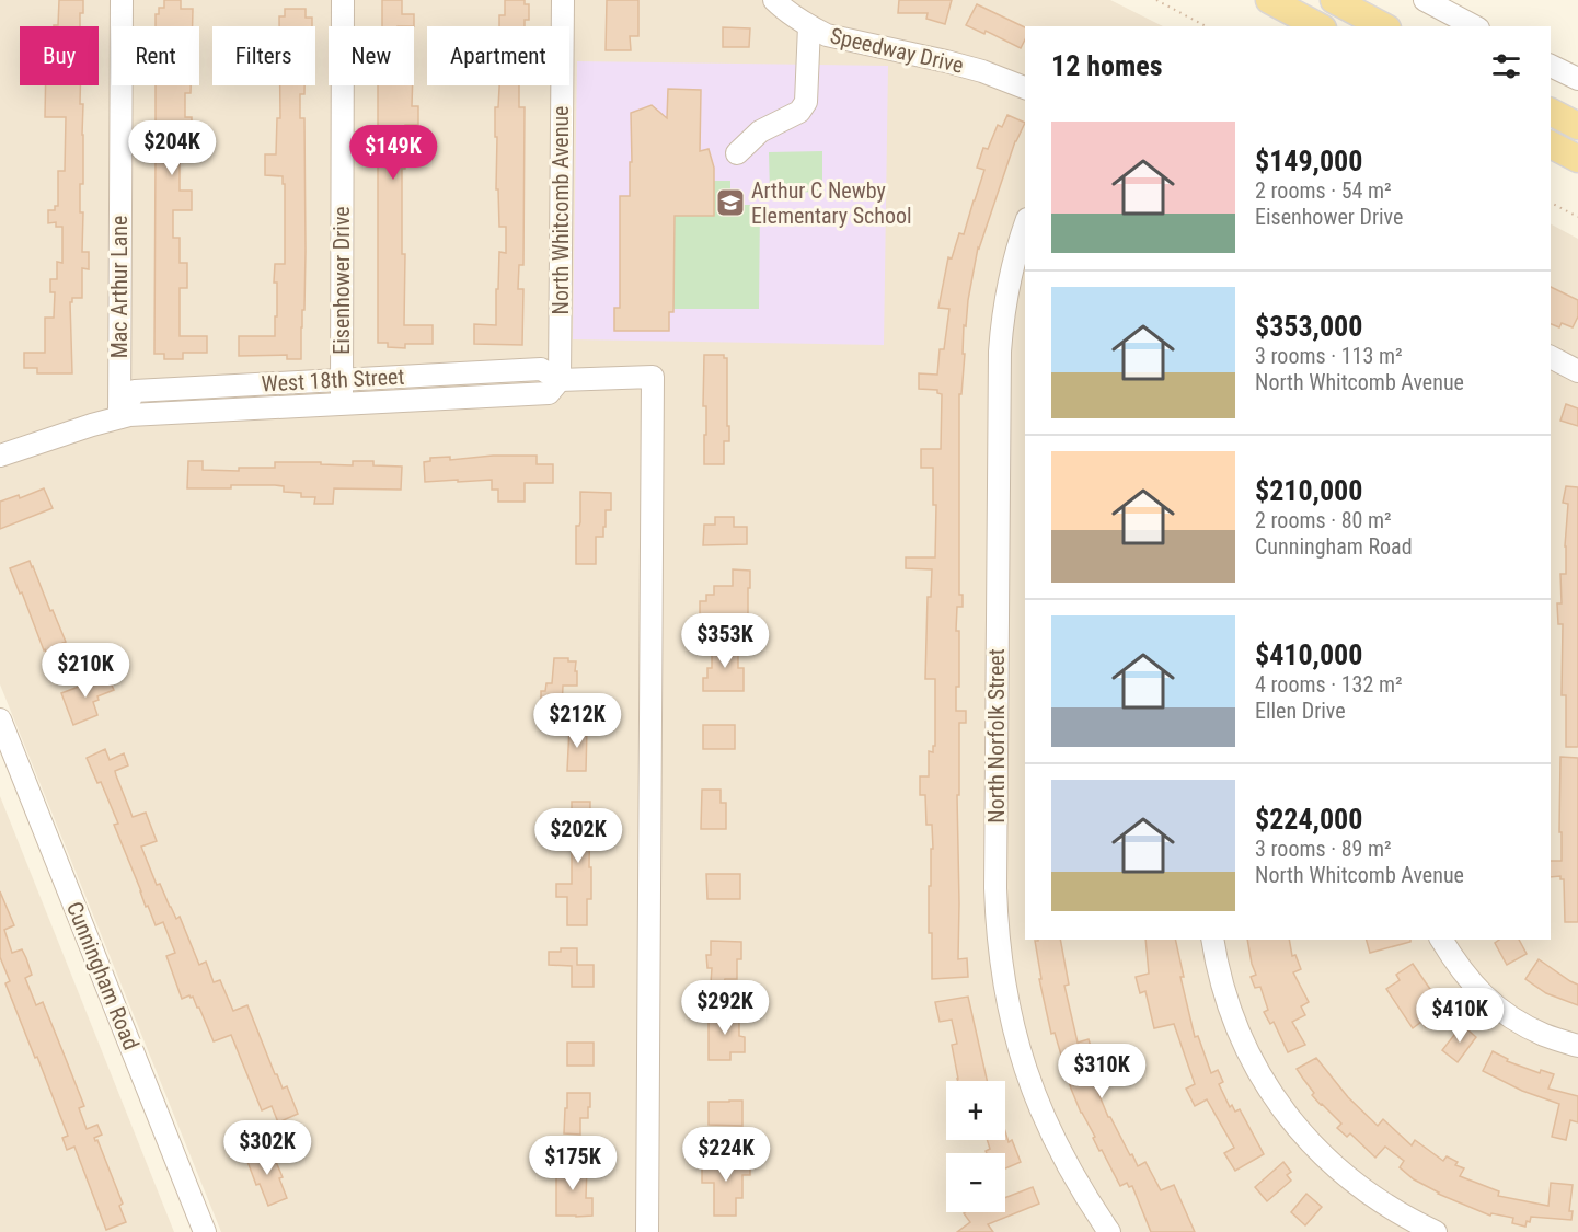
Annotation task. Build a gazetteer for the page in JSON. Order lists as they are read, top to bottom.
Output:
{
  "streets": {
    "street": [
      "Speedway Drive",
      "North Whitcomb Avenue",
      "Eisenhower Drive",
      "Mac Arthur Lane",
      "West 18th Street",
      "North Norfolk Street",
      "Cunningham Road"
    ]
  },
  "crossings": [
    ["North Whitcomb Avenue", "West 18th Street"],
    ["Eisenhower Drive", "West 18th Street"],
    ["Mac Arthur Lane", "West 18th Street"]
  ],
  "places": {
    "school or university": ["Arthur C Newby Elementary School"]
  },
  "page": {
    "chip": [
      "Buy",
      "Rent",
      "Filters",
      "New",
      "Apartment"
    ],
    "heading": "12 homes",
    "list": [
      {
        "name": "$149,000",
        "note": "2 rooms · 54 m² · Eisenhower Drive"
      },
      {
        "name": "$353,000",
        "note": "3 rooms · 113 m² · North Whitcomb Avenue"
      },
      {
        "name": "$210,000",
        "note": "2 rooms · 80 m² · Cunningham Road"
      },
      {
        "name": "$410,000",
        "note": "4 rooms · 132 m² · Ellen Drive"
      },
      {
        "name": "$224,000",
        "note": "3 rooms · 89 m² · North Whitcomb Avenue"
      }
    ],
    "price": [
      "$204K",
      "$149K",
      "$353K",
      "$210K",
      "$212K",
      "$202K",
      "$292K",
      "$410K",
      "$310K",
      "$302K",
      "$224K",
      "$175K"
    ],
    "map_buttons": ["+", "−"]
  }
}
